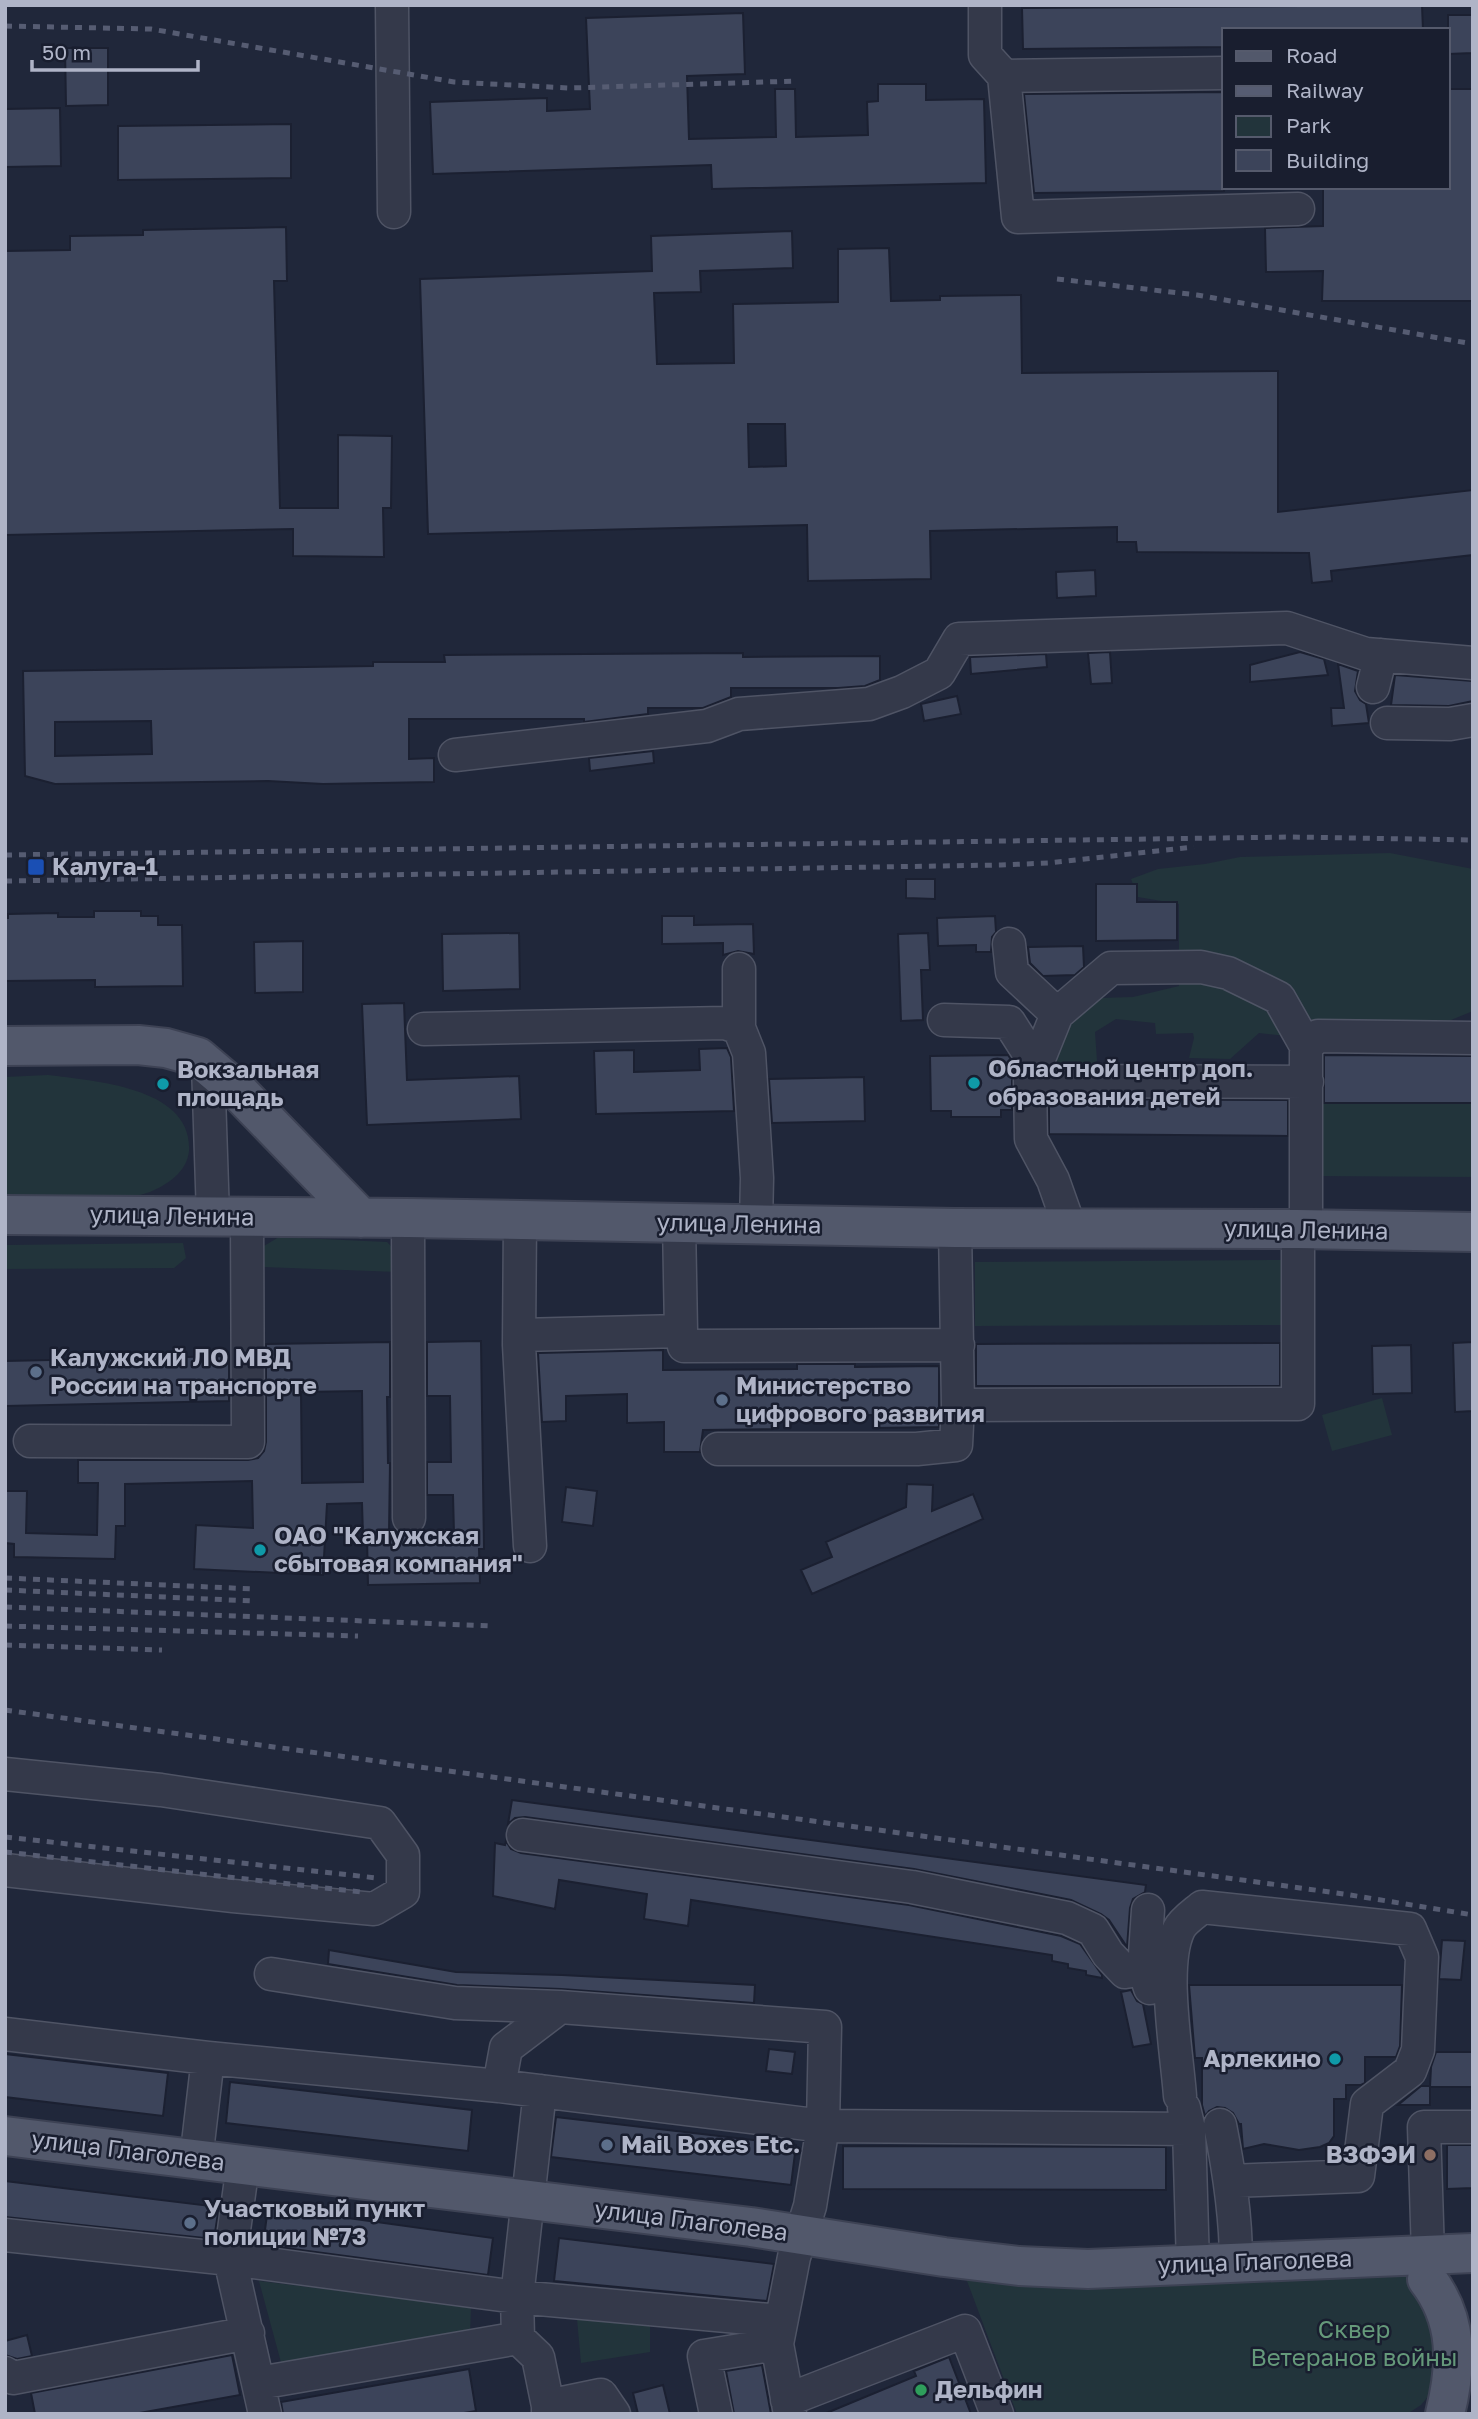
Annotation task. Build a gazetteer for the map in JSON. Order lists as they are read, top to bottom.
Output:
{
  "streets": {
    "main road": ["улица Ленина", "улица Глаголева"]
  },
  "parks": ["Сквер Ветеранов войны"],
  "places": {
    "transit": ["Калуга-1"],
    "other": [
      "Областной центр доп. образования детей",
      "Вокзальная площадь",
      "Калужский ЛО МВД России на транспорте",
      "Министерство цифрового развития",
      "ОАО \"Калужская сбытовая компания\"",
      "Арлекино",
      "Mail Boxes Etc.",
      "ВЗФЭИ",
      "Участковый пункт полиции №73",
      "Дельфин"
    ]
  },
  "legend": [
    "Road",
    "Railway",
    "Park",
    "Building"
  ],
  "scale_bar": "50 m"
}
